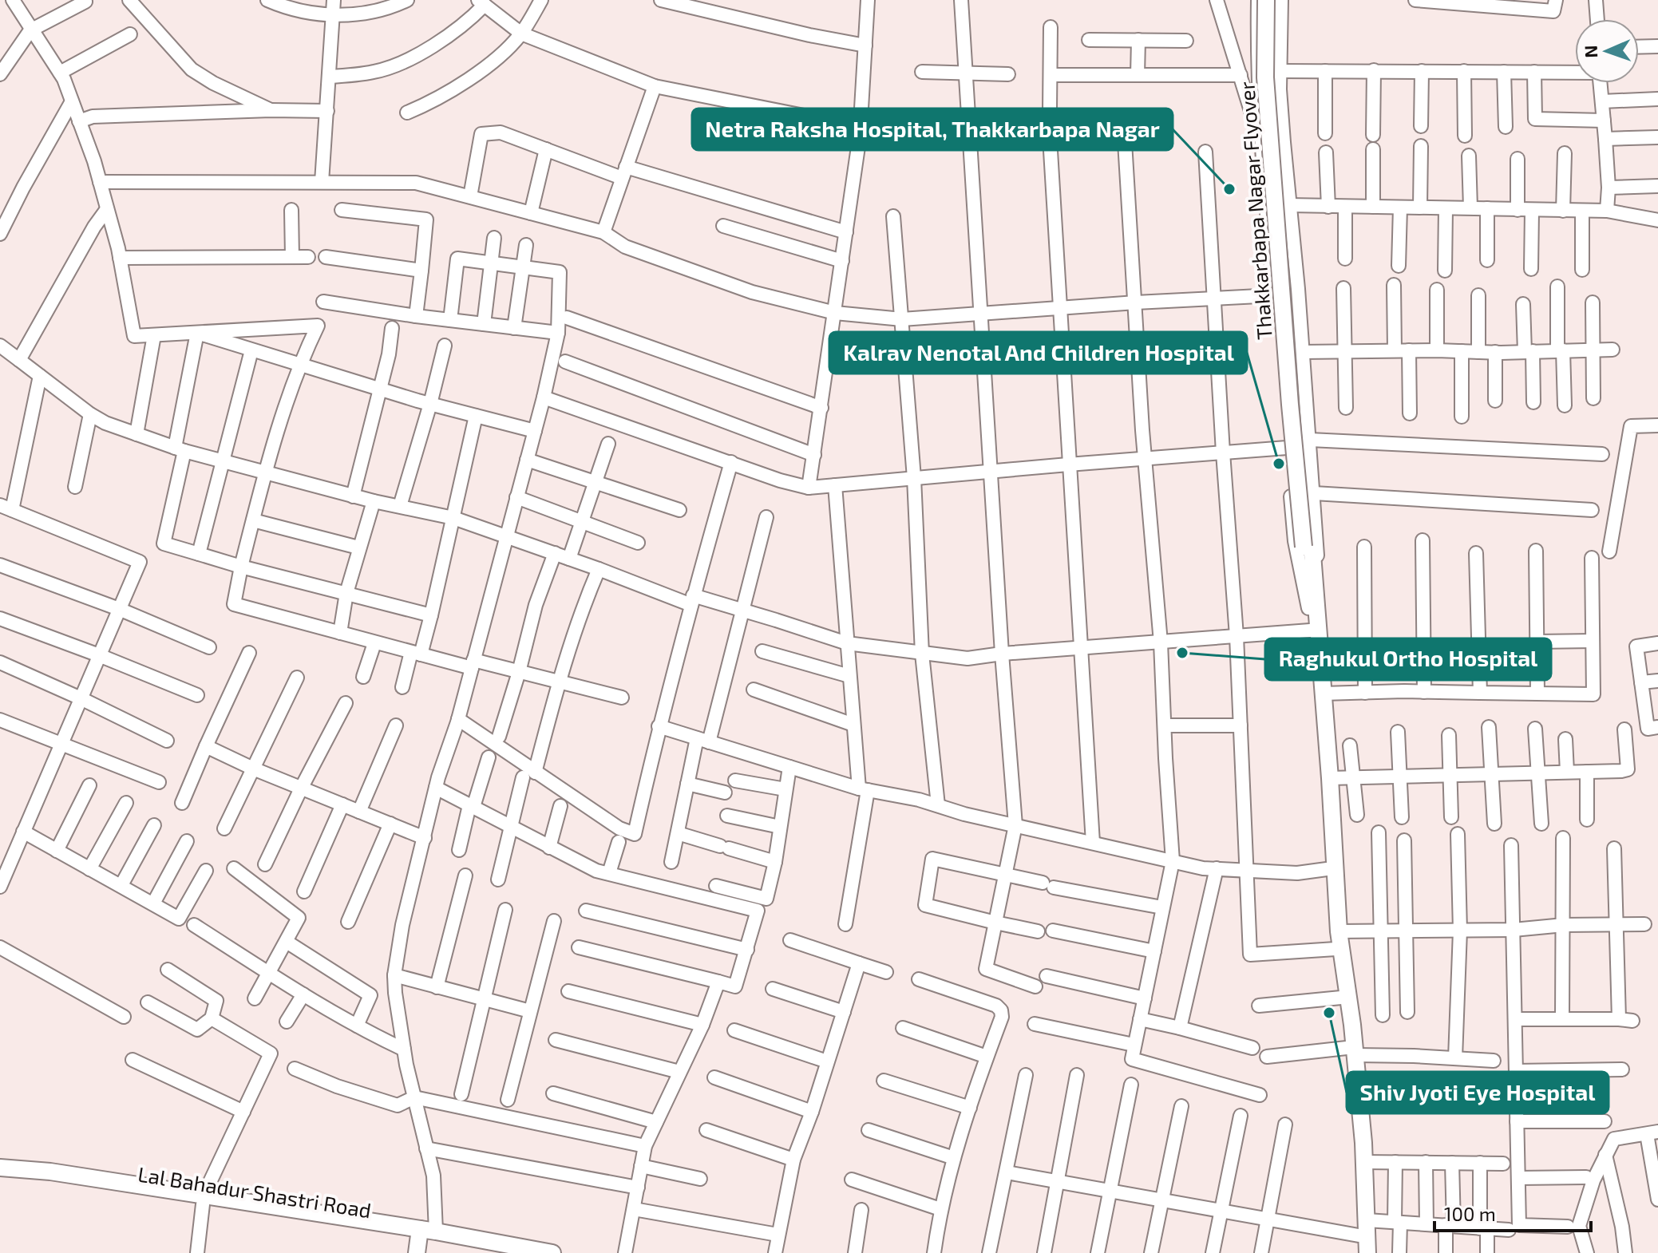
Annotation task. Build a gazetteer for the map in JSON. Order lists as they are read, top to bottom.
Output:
{
  "streets": {
    "main road": ["Thakkarbapa Nagar Flyover", "Lal Bahadur Shastri Road"]
  },
  "places": [
    "Netra Raksha Hospital, Thakkarbapa Nagar",
    "Kalrav Nenotal And Children Hospital",
    "Raghukul Ortho Hospital",
    "Shiv Jyoti Eye Hospital"
  ],
  "scale_bar": "100 m",
  "north": "left"
}
